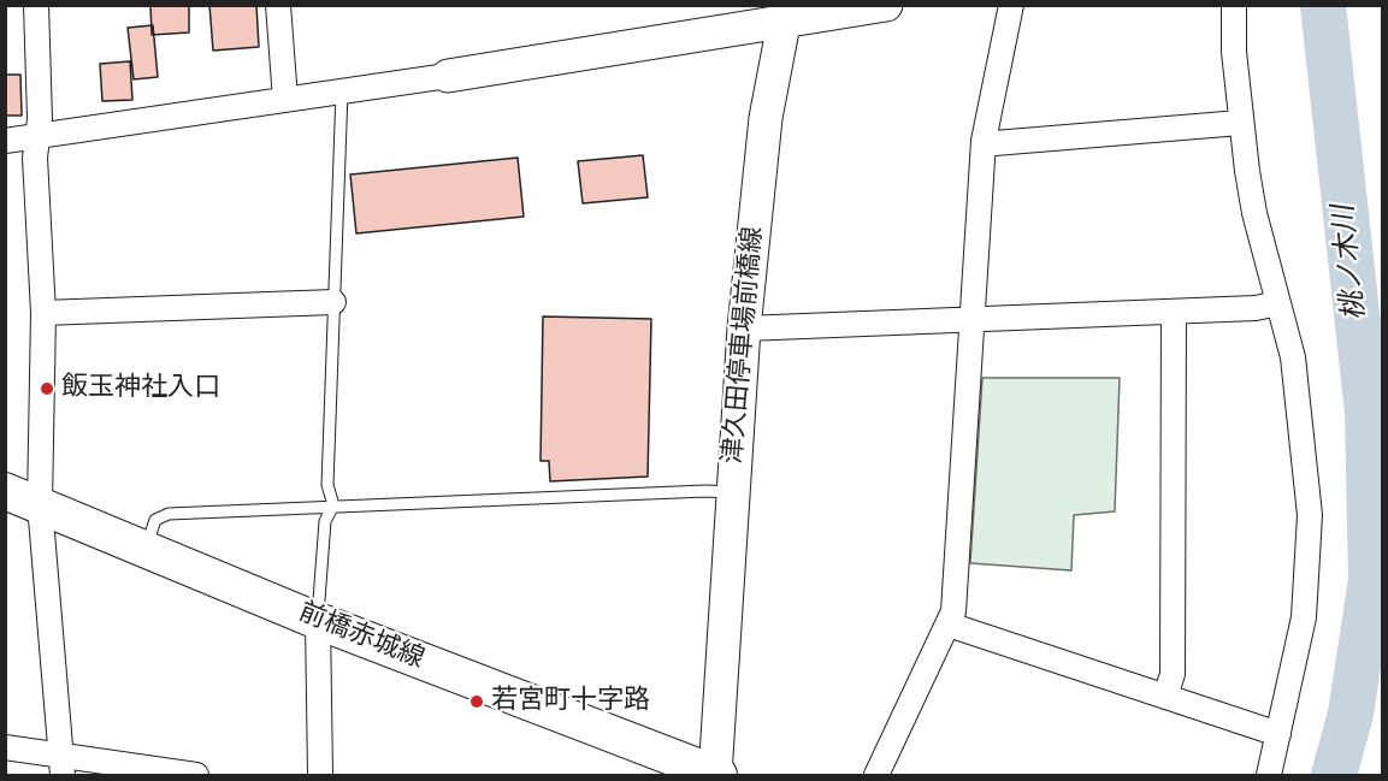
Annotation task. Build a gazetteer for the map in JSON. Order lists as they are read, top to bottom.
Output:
{
  "streets": {
    "main road": ["津久田停車場前橋線", "前橋赤城線"]
  },
  "crossings": [
    ["津久田停車場前橋線", "前橋赤城線"]
  ],
  "water": ["桃ノ木川"],
  "places": ["飯玉神社入口", "若宮町十字路"]
}
